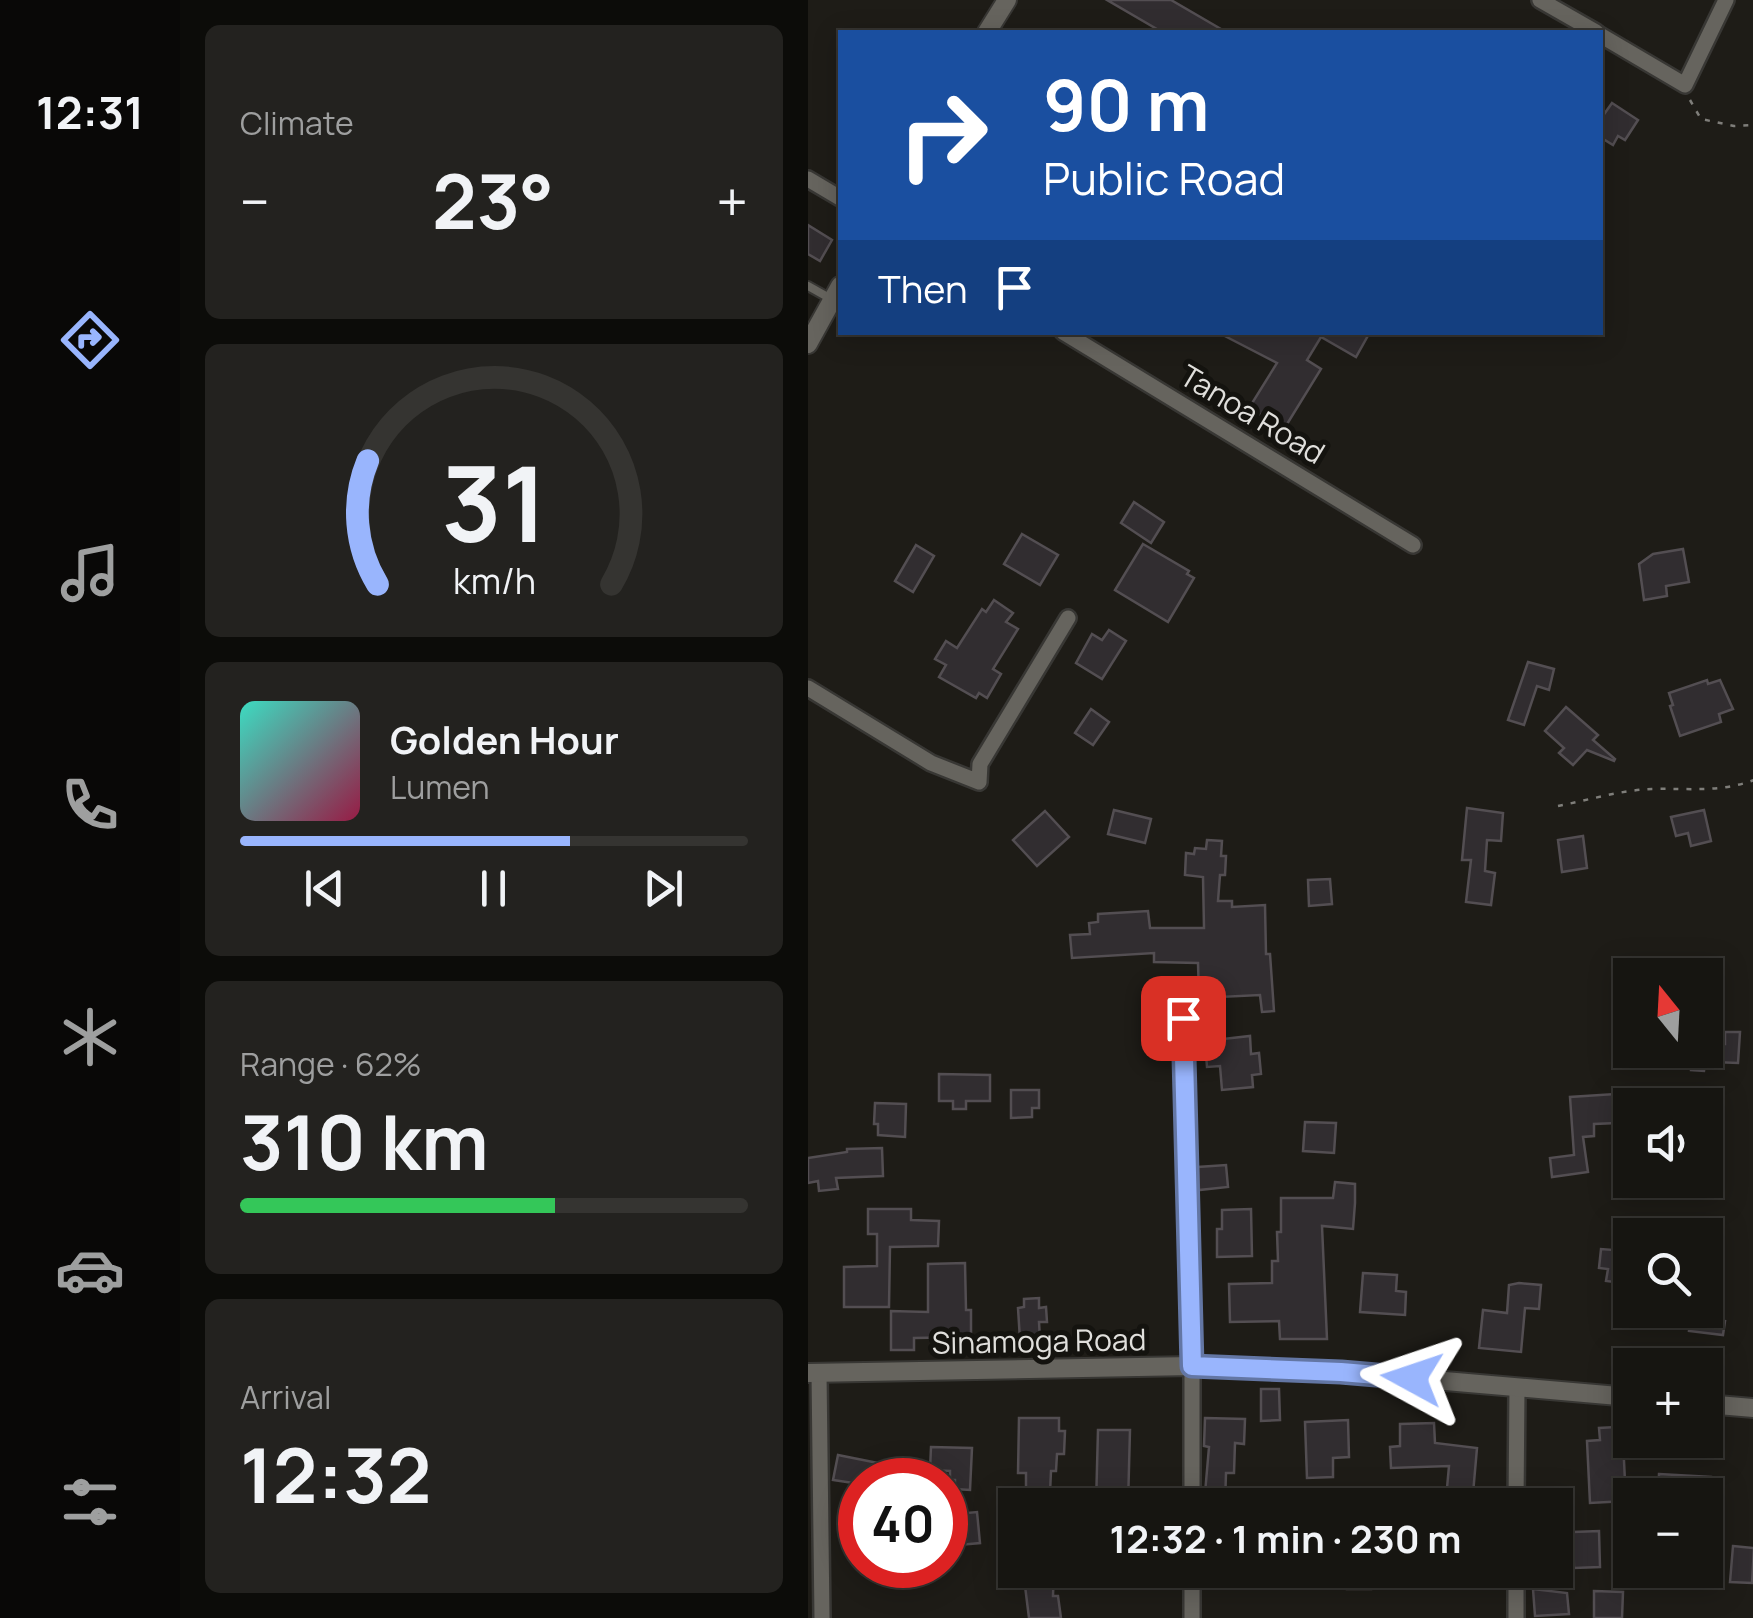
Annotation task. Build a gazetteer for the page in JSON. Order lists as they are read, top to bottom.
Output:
{
  "streets": {
    "street": ["Tanoa Road", "Sinamoga Road"]
  },
  "north": "top",
  "page": {
    "tabs": "12:31",
    "tile": [
      "Climate",
      ["Range · 62%", "310 km"],
      ["Arrival", "12:32"]
    ],
    "turn": ["90 m", "Public Road"],
    "heat": ["−", "23°", "+"],
    "then": "Then",
    "song": ["Golden Hour", "Lumen"],
    "map_buttons": ["+", "−"],
    "limit": "40",
    "trip": "12:32 · 1 min · 230 m",
    "gauge": ["31", "km/h"]
  }
}
